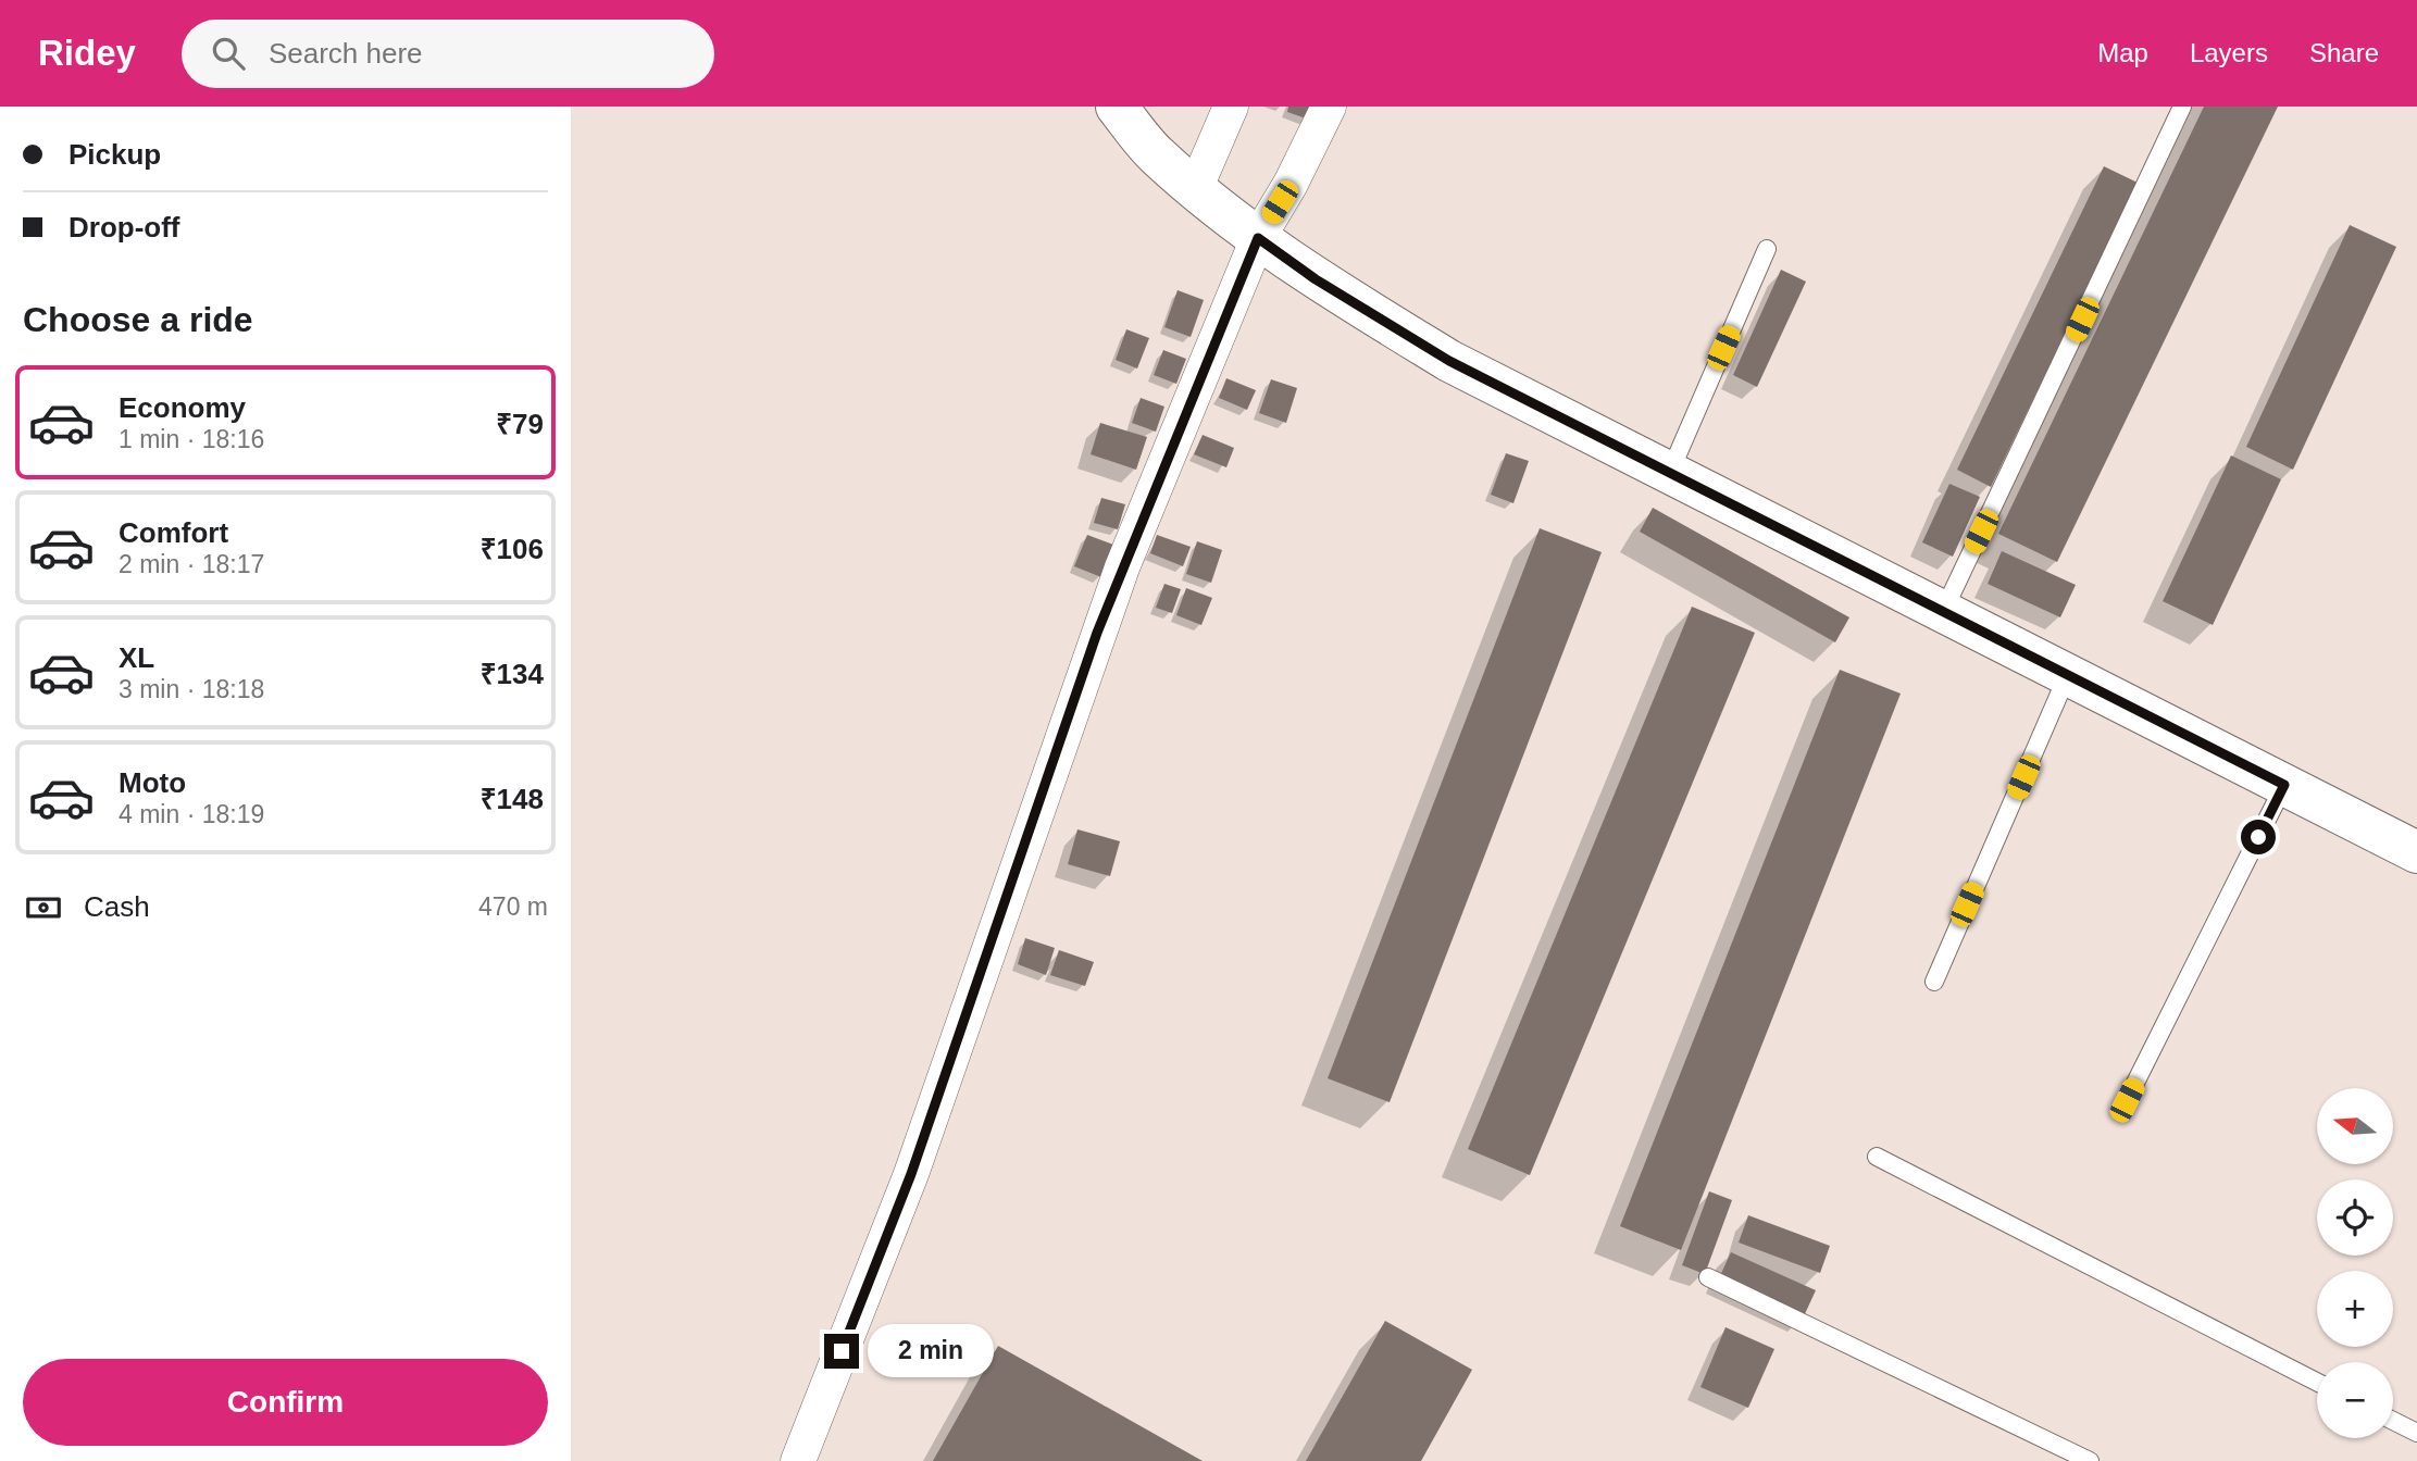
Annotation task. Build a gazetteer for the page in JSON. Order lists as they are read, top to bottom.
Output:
{
  "north": "left",
  "page": {
    "header": "Ridey",
    "search": "Search here",
    "nav": ["Map", "Layers", "Share"],
    "banner": ["Pickup", "Drop-off"],
    "heading": "Choose a ride",
    "list": [
      {
        "name": "Economy",
        "note": "1 min · 18:16",
        "value": "₹79"
      },
      {
        "name": "Comfort",
        "note": "2 min · 18:17",
        "value": "₹106"
      },
      {
        "name": "XL",
        "note": "3 min · 18:18",
        "value": "₹134"
      },
      {
        "name": "Moto",
        "note": "4 min · 18:19",
        "value": "₹148"
      }
    ],
    "pay": ["Cash", "470 m"],
    "map_buttons": ["+", "−"],
    "bubble": "2 min",
    "buttons": "Confirm"
  }
}
